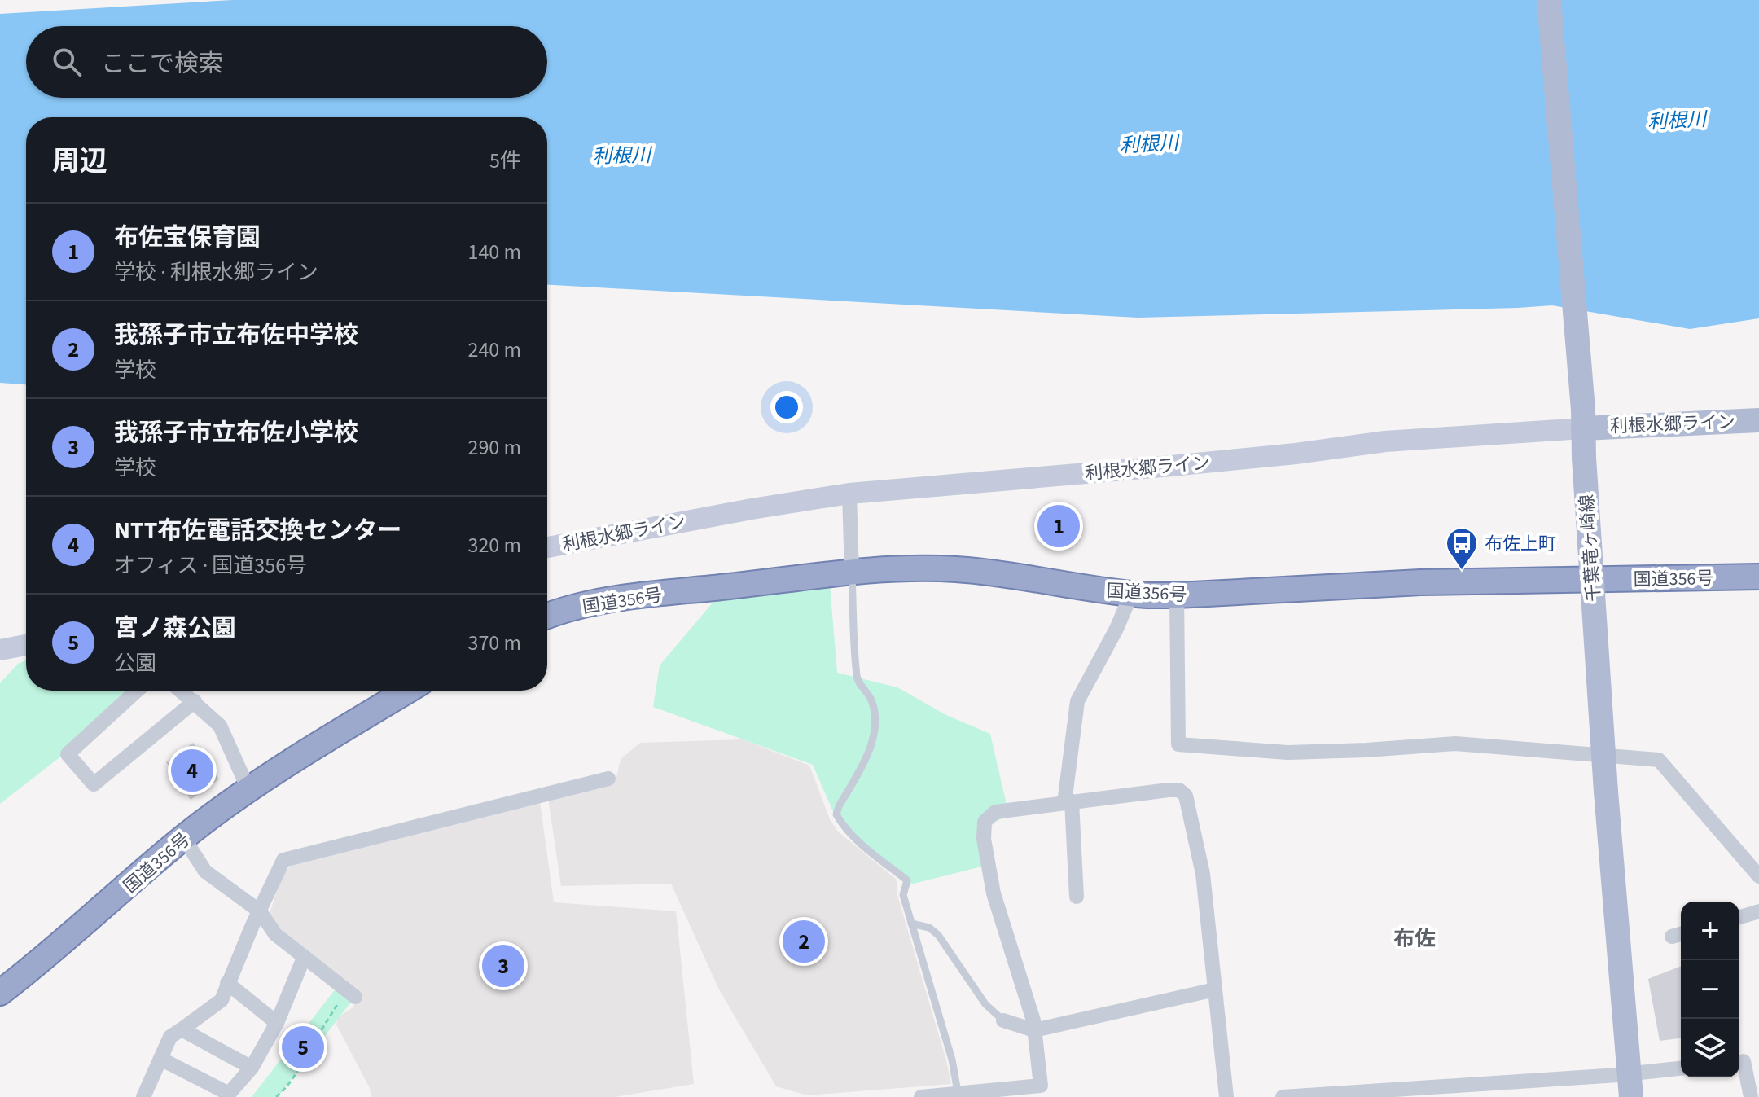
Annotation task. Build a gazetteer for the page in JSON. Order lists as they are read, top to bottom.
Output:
{
  "streets": {
    "highway": ["国道356号"],
    "main road": ["利根水郷ライン", "千葉竜ヶ崎線"]
  },
  "crossings": [
    ["利根水郷ライン", "千葉竜ヶ崎線"]
  ],
  "districts": ["布佐"],
  "water": ["利根川"],
  "places": {
    "bus stop": ["布佐上町"]
  },
  "page": {
    "search": "ここで検索",
    "heading": ["周辺", "5件"],
    "list": [
      {
        "mark": "1",
        "name": "布佐宝保育園",
        "note": "学校 · 利根水郷ライン",
        "value": "140 m"
      },
      {
        "mark": "2",
        "name": "我孫子市立布佐中学校",
        "note": "学校",
        "value": "240 m"
      },
      {
        "mark": "3",
        "name": "我孫子市立布佐小学校",
        "note": "学校",
        "value": "290 m"
      },
      {
        "mark": "4",
        "name": "NTT布佐電話交換センター",
        "note": "オフィス · 国道356号",
        "value": "320 m"
      },
      {
        "mark": "5",
        "name": "宮ノ森公園",
        "note": "公園",
        "value": "370 m"
      }
    ],
    "pins": [
      "1",
      "4",
      "2",
      "3",
      "5"
    ],
    "map_buttons": ["+", "−"]
  }
}
